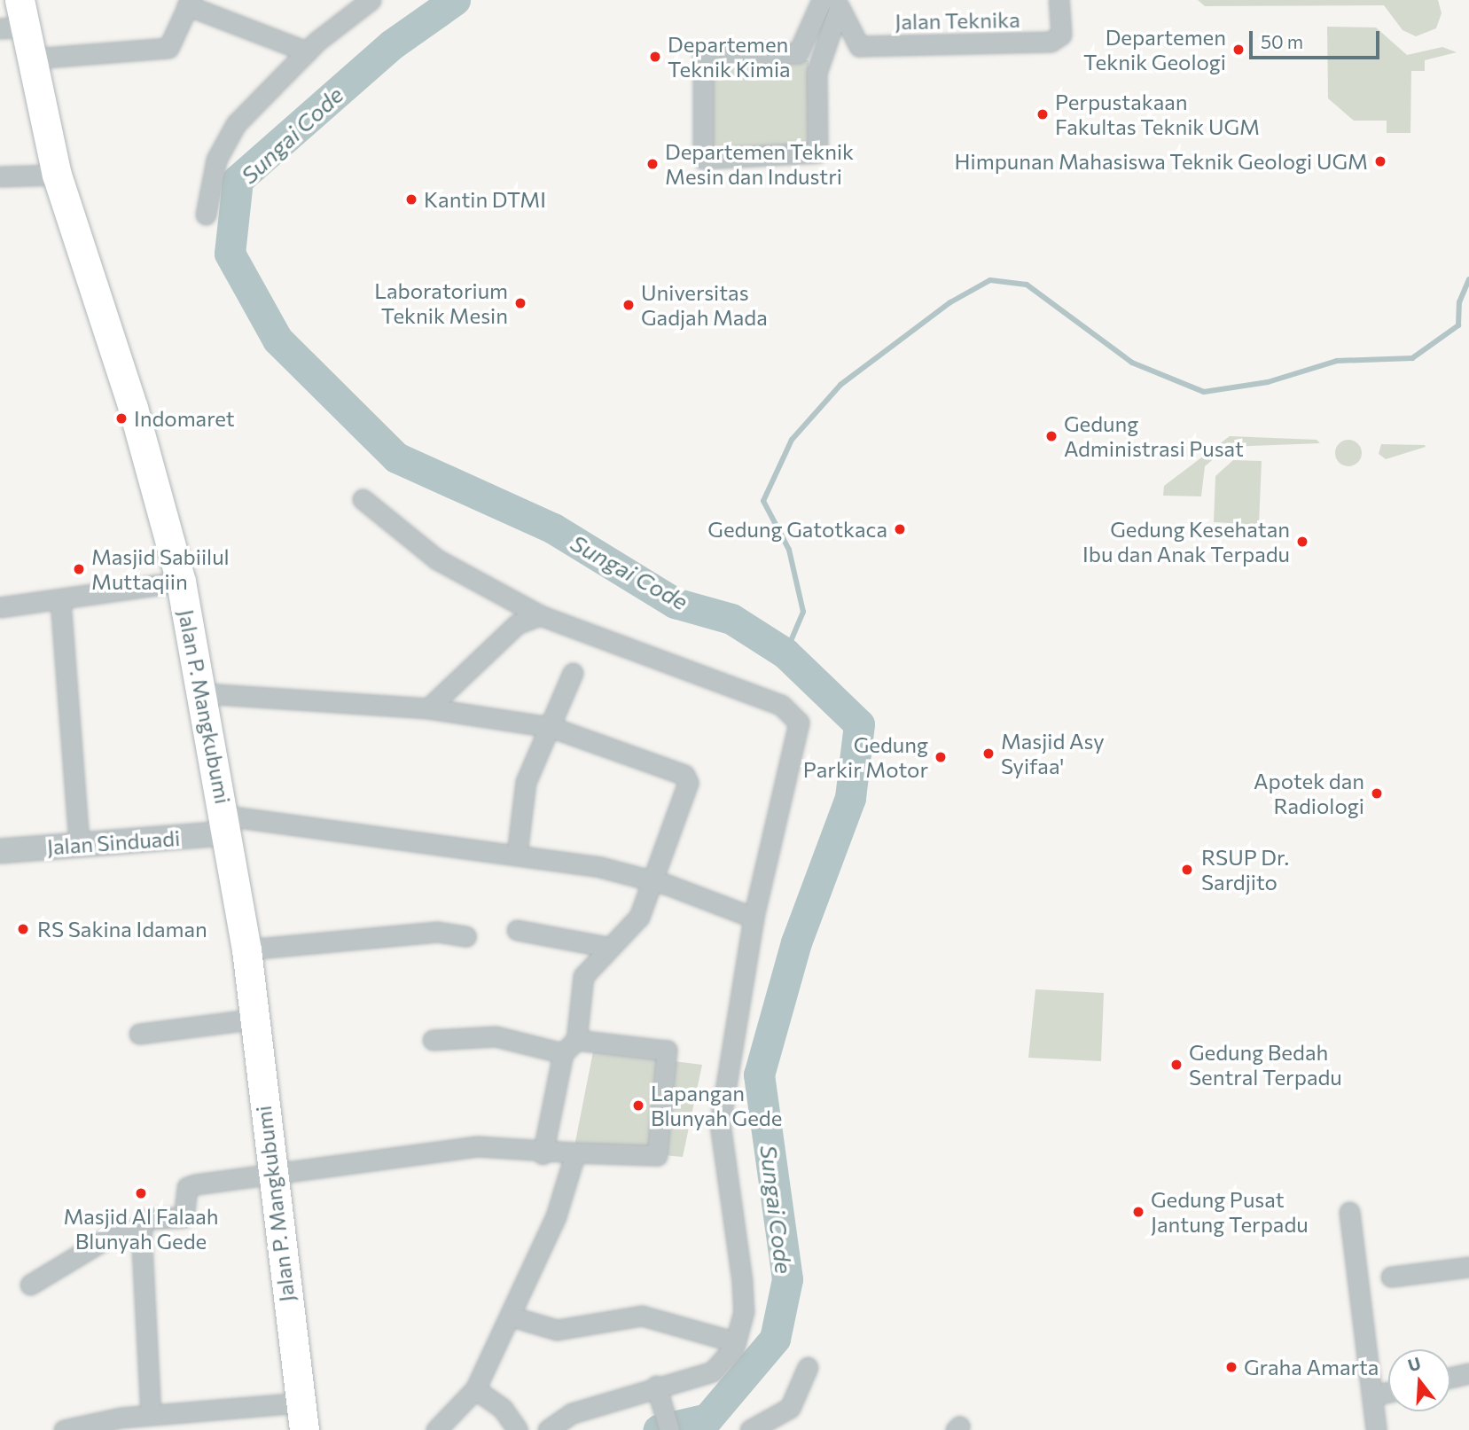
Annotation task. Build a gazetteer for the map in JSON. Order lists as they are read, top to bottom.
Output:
{
  "streets": {
    "main road": ["Jalan P. Mangkubumi"],
    "street": ["Jalan Teknika", "Jalan Sinduadi"]
  },
  "crossings": [
    ["Jalan P. Mangkubumi", "Jalan Sinduadi"]
  ],
  "water": ["Sungai Code"],
  "places": [
    "Departemen Teknik Geologi",
    "Departemen Teknik Kimia",
    "Perpustakaan Fakultas Teknik UGM",
    "Himpunan Mahasiswa Teknik Geologi UGM",
    "Departemen Teknik Mesin dan Industri",
    "Kantin DTMI",
    "Laboratorium Teknik Mesin",
    "Universitas Gadjah Mada",
    "Indomaret",
    "Gedung Administrasi Pusat",
    "Gedung Gatotkaca",
    "Gedung Kesehatan Ibu dan Anak Terpadu",
    "Masjid Sabiilul Muttaqiin",
    "Masjid Asy Syifaa'",
    "Gedung Parkir Motor",
    "Apotek dan Radiologi",
    "RSUP Dr. Sardjito",
    "RS Sakina Idaman",
    "Gedung Bedah Sentral Terpadu",
    "Lapangan Blunyah Gede",
    "Masjid Al Falaah Blunyah Gede",
    "Gedung Pusat Jantung Terpadu",
    "Graha Amarta"
  ],
  "scale_bar": "50 m",
  "north": "top"
}
